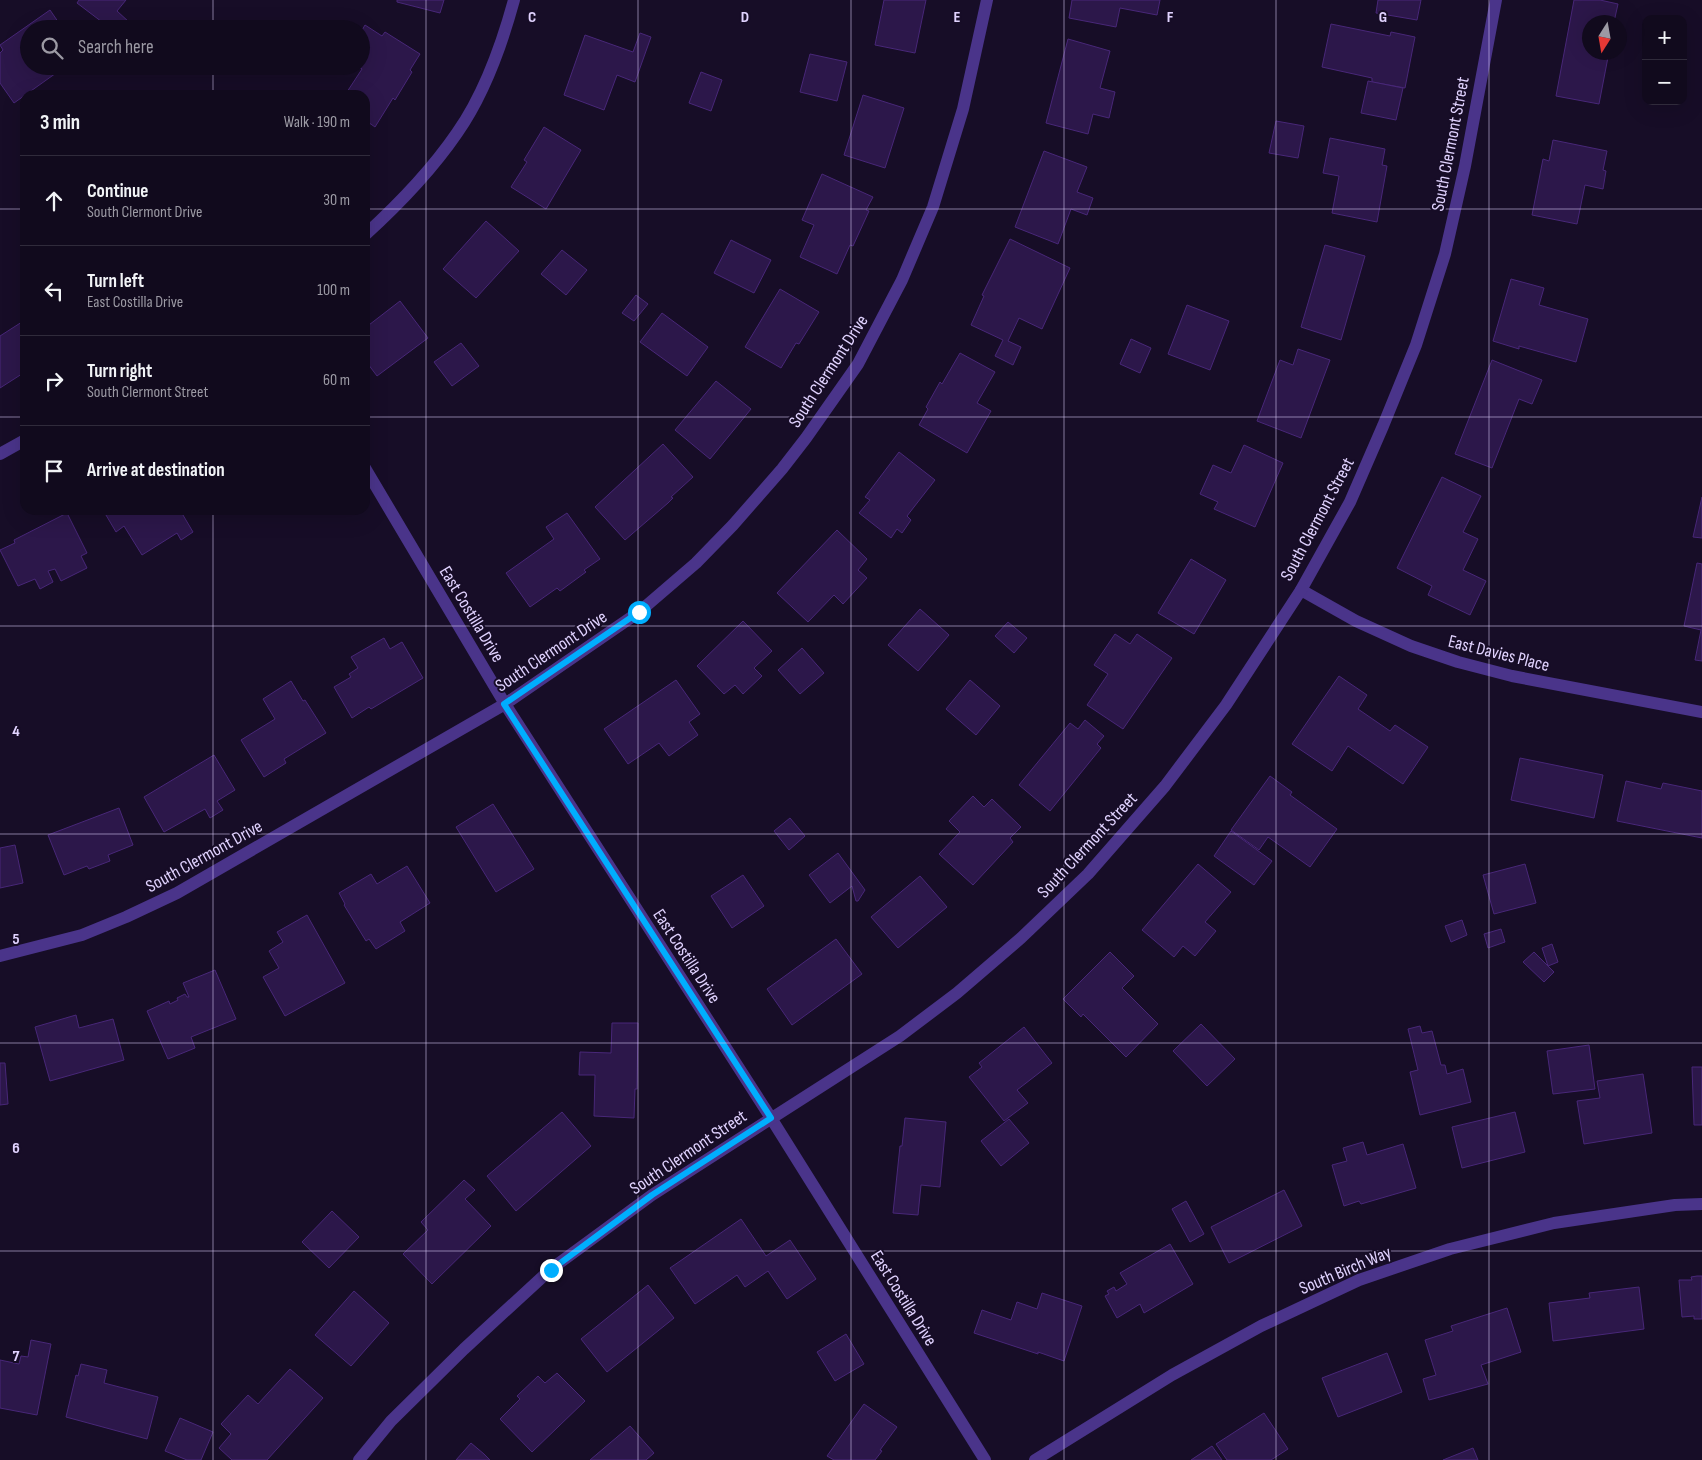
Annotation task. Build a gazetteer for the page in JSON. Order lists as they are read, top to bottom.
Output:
{
  "streets": {
    "street": [
      "South Clermont Street",
      "South Clermont Drive",
      "East Costilla Drive",
      "East Davies Place",
      "South Birch Way"
    ]
  },
  "crossings": [
    ["South Clermont Street", "East Costilla Drive"],
    ["South Clermont Street", "East Davies Place"],
    ["South Clermont Drive", "East Costilla Drive"]
  ],
  "north": "bottom",
  "page": {
    "map_buttons": ["+", "−"],
    "search": "Search here",
    "heading": ["3 min", "Walk · 190 m"],
    "list": [
      ["Continue", "South Clermont Drive", "30 m"],
      ["Turn left", "East Costilla Drive", "100 m"],
      ["Turn right", "South Clermont Street", "60 m"],
      "Arrive at destination"
    ]
  },
  "grid": {
    "columns": [
      "C",
      "D",
      "E",
      "F",
      "G"
    ],
    "rows": [
      "4",
      "5",
      "6",
      "7"
    ]
  }
}
